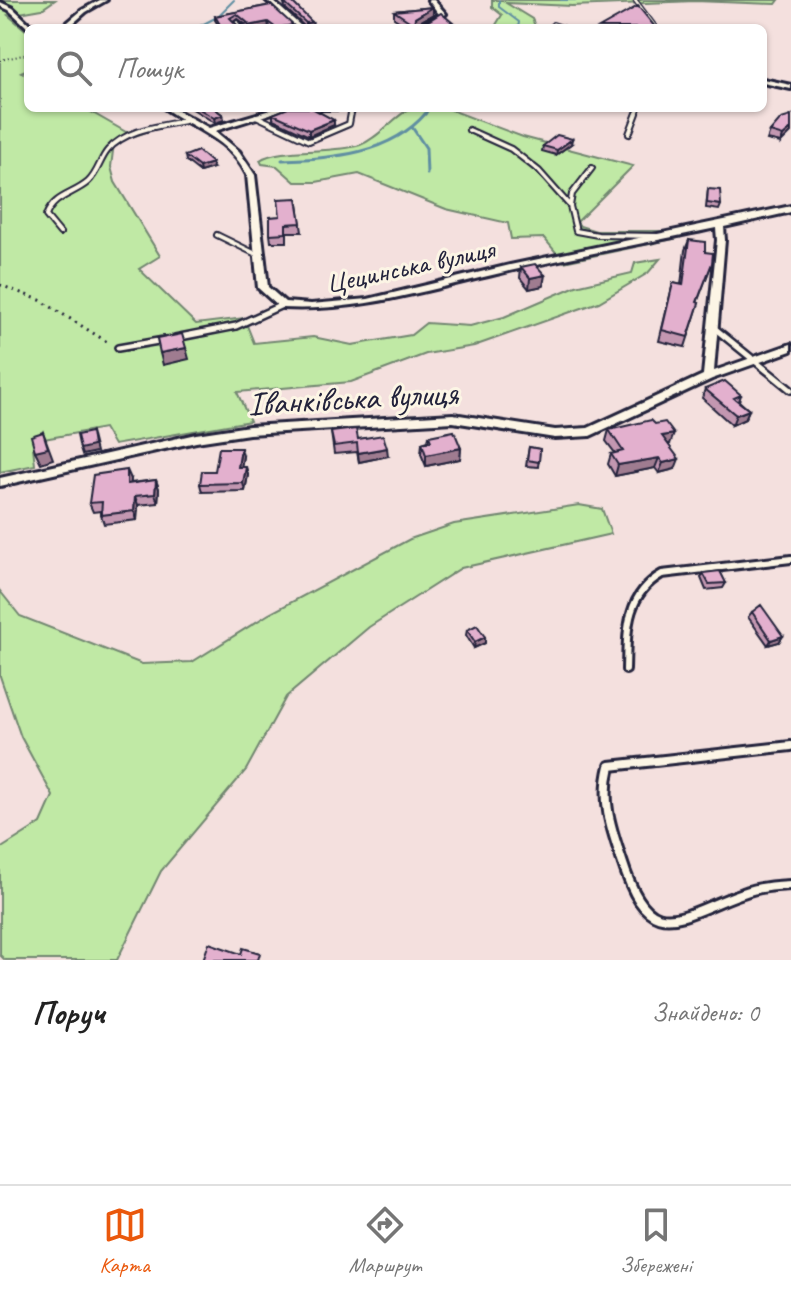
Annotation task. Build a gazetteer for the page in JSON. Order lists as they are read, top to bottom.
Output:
{
  "streets": {
    "street": ["Цецинська вулиця", "Іванківська вулиця"]
  },
  "page": {
    "search": "Пошук",
    "heading": ["Поруч", "Знайдено: 0"],
    "nav": ["Карта", "Маршрут", "Збережені"]
  }
}
